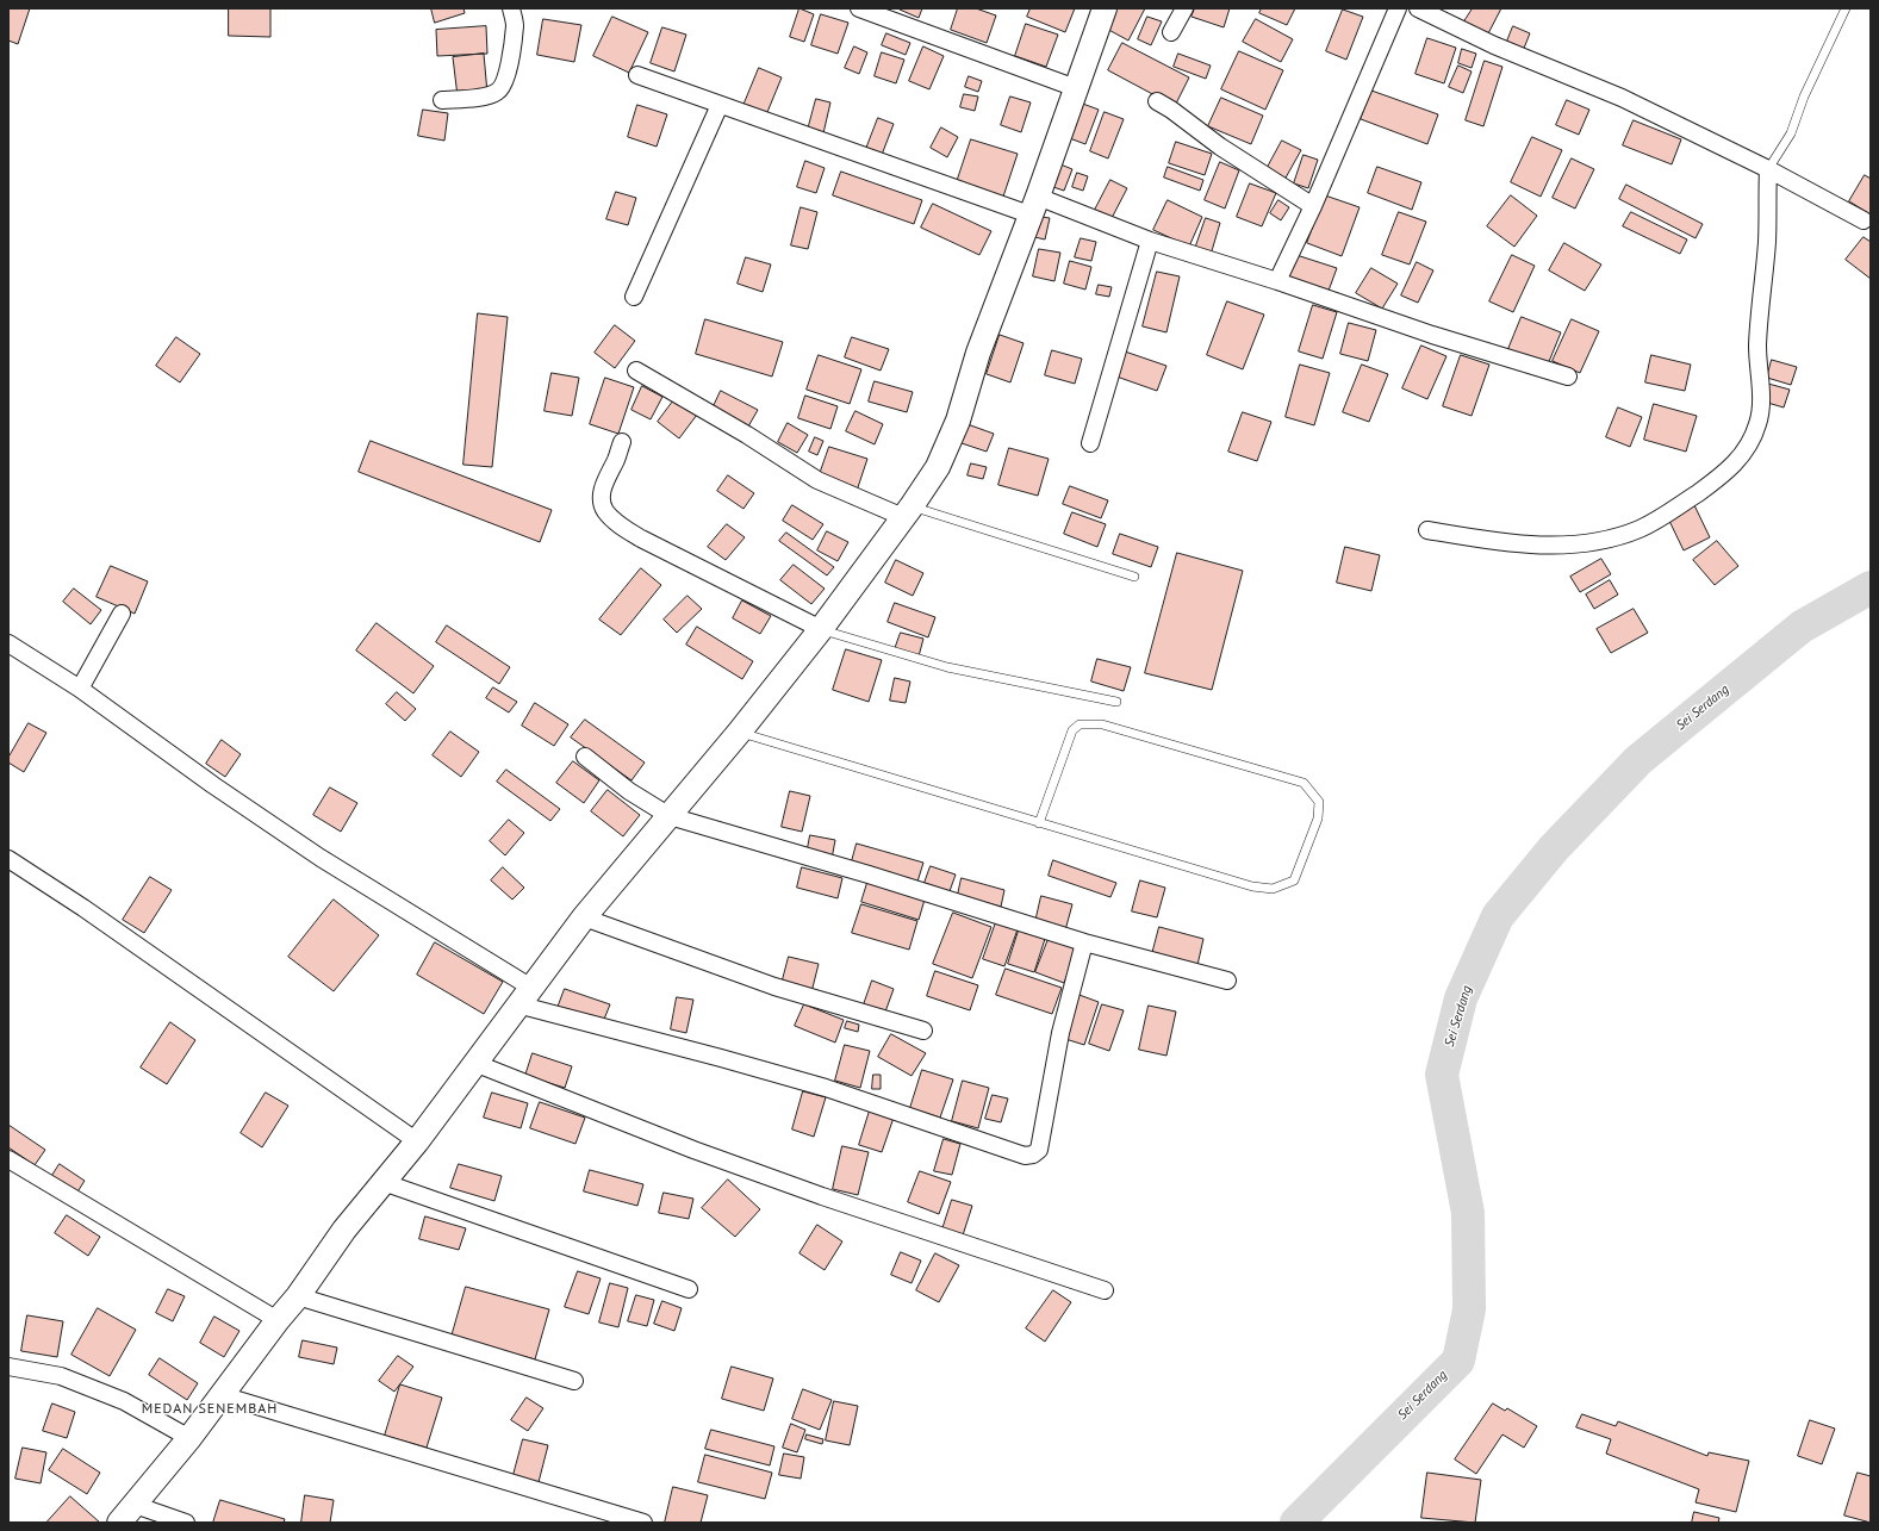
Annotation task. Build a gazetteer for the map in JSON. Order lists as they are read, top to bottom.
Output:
{
  "districts": ["MEDAN SENEMBAH"],
  "water": ["Sei Serdang"]
}
